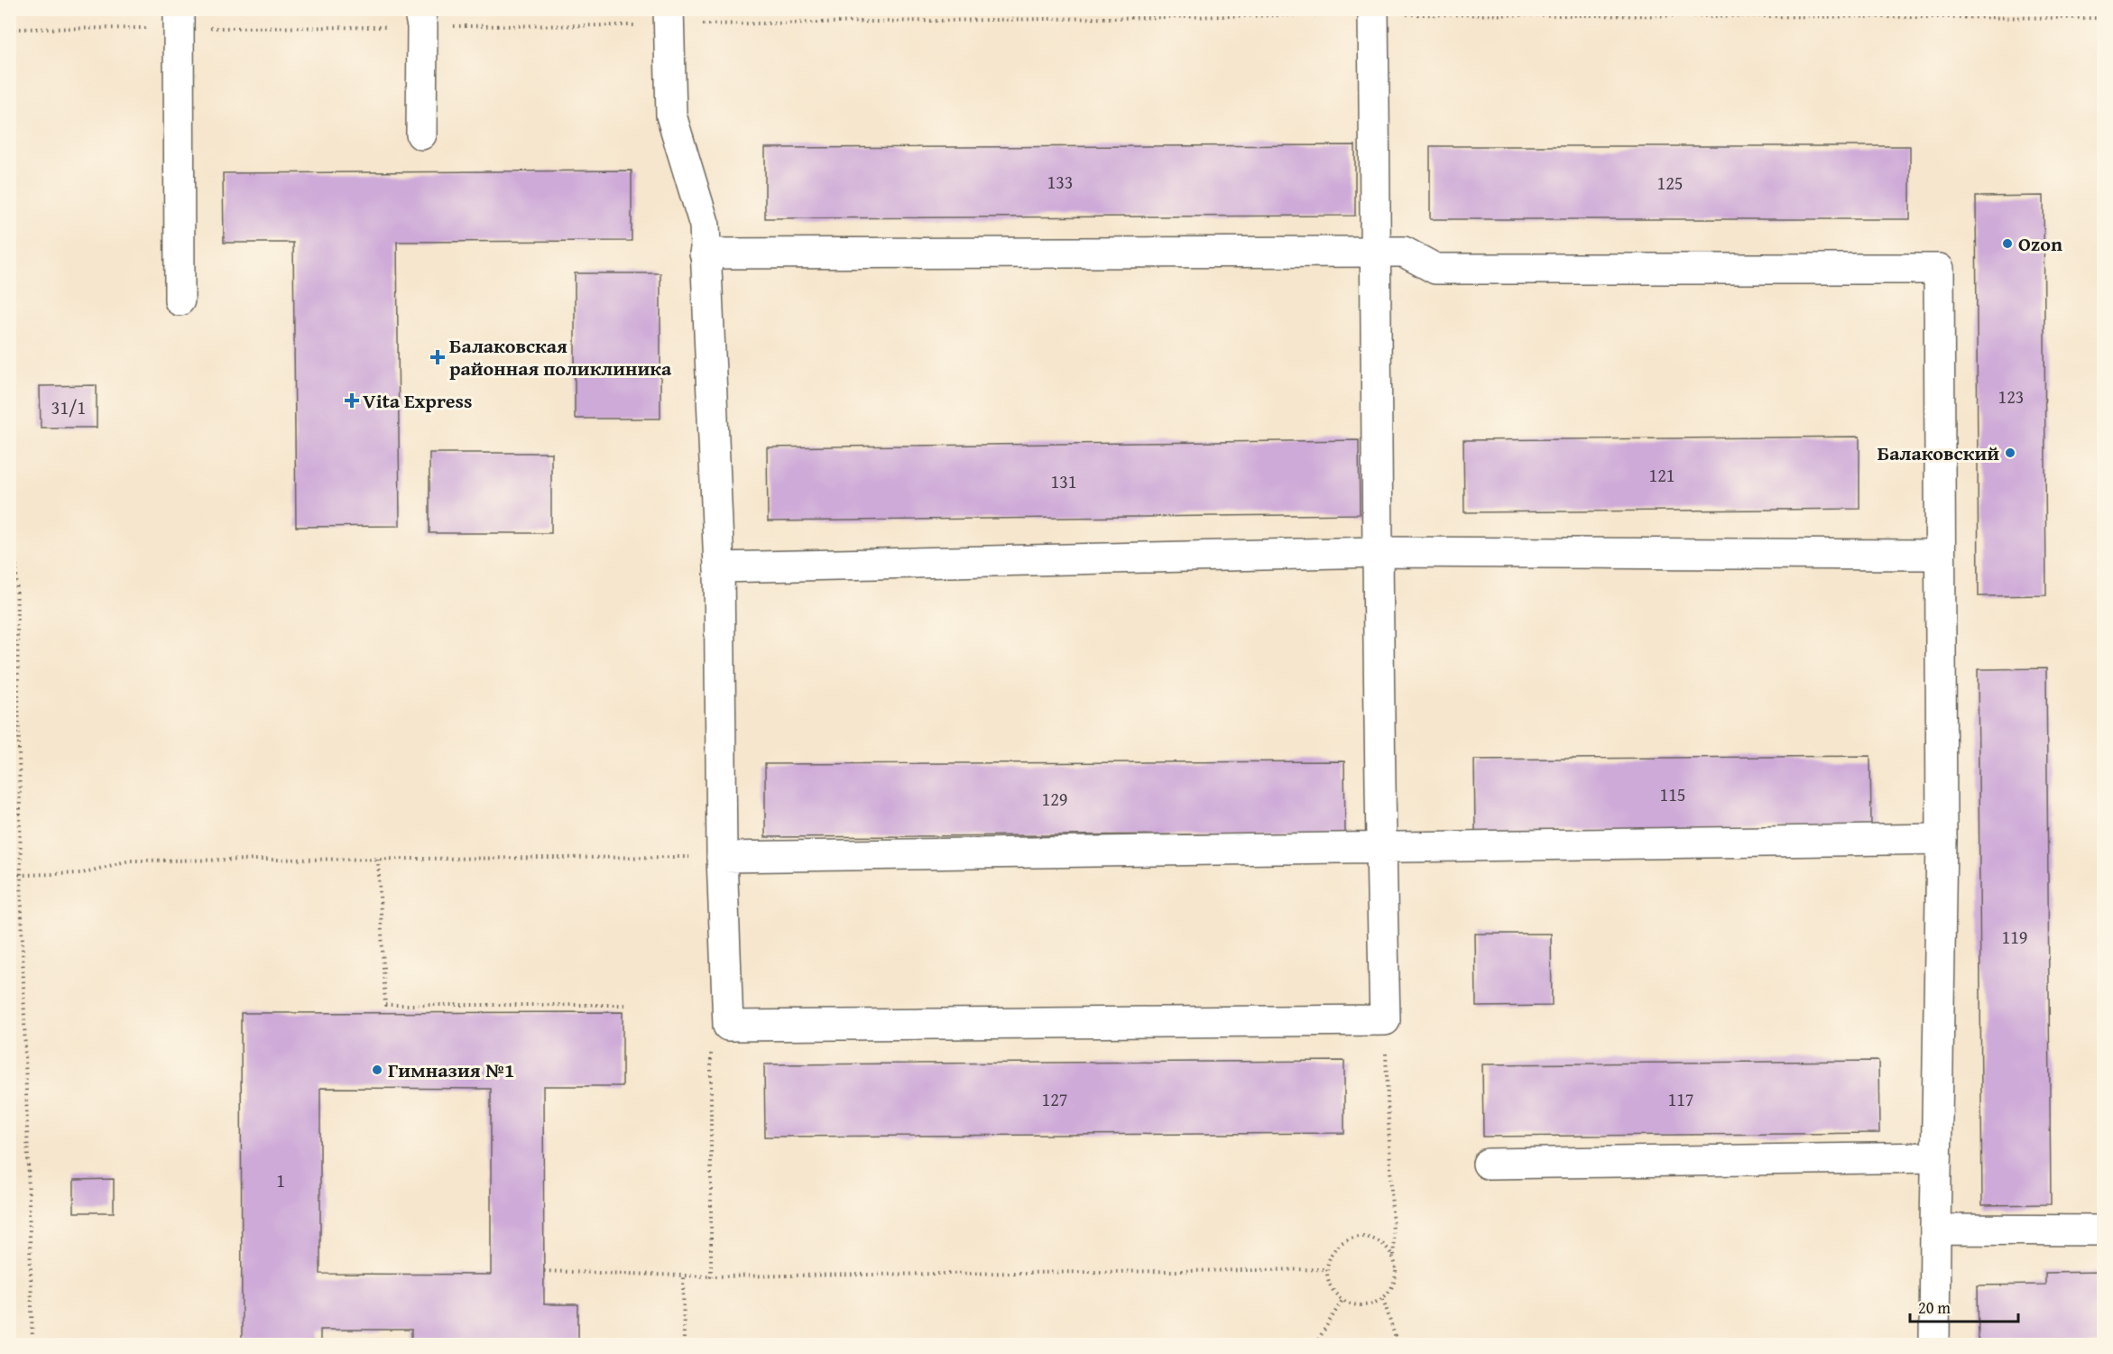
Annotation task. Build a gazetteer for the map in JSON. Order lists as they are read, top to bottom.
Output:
{
  "places": {
    "other": ["Ozon", "Балаковский", "Гимназия №1"],
    "health": ["Балаковская районная поликлиника", "Vita Express"]
  },
  "house_numbers": [
    "133",
    "125",
    "123",
    "31/1",
    "121",
    "131",
    "115",
    "129",
    "119",
    "127",
    "117",
    "1"
  ],
  "scale_bar": "20 m"
}
